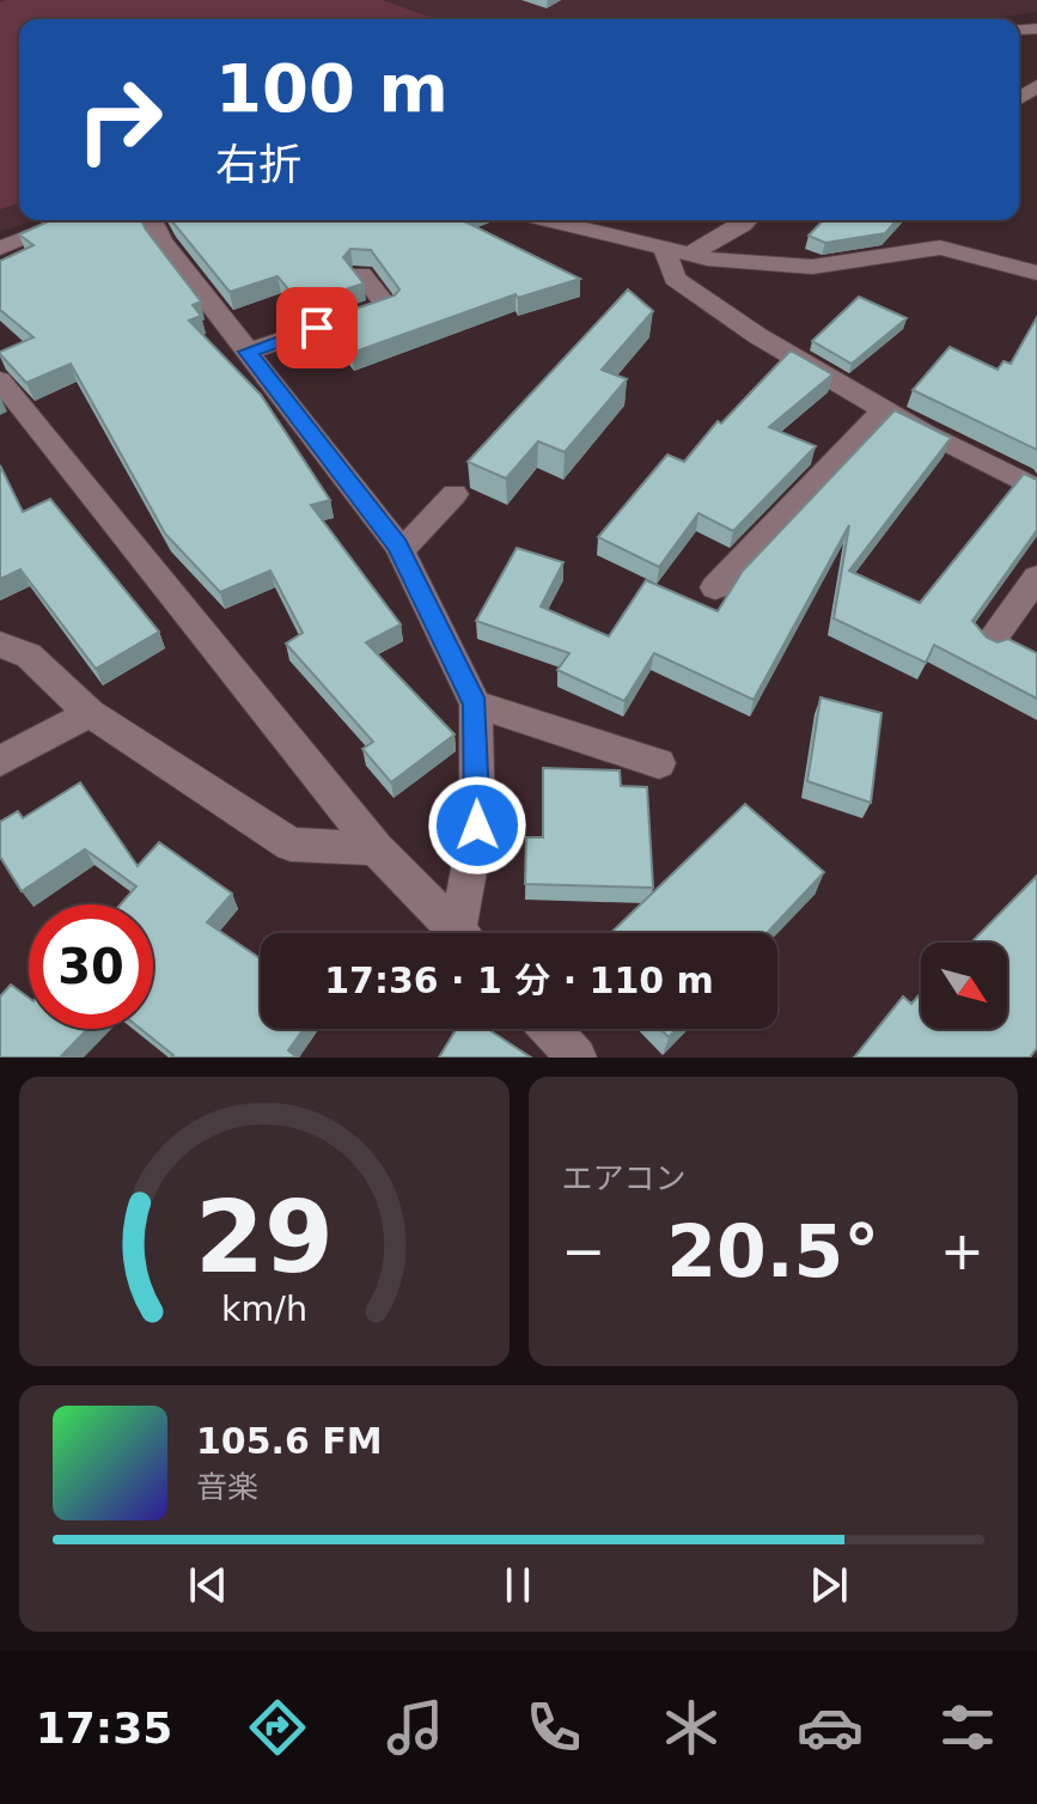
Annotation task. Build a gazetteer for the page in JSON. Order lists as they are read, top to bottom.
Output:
{
  "north": "bottom right",
  "page": {
    "turn": ["100 m", "右折"],
    "limit": "30",
    "trip": "17:36 · 1 分 · 110 m",
    "tile": "エアコン",
    "heat": ["−", "20.5°", "+"],
    "song": ["105.6 FM", "音楽"],
    "tabs": "17:35",
    "gauge": ["29", "km/h"]
  }
}
